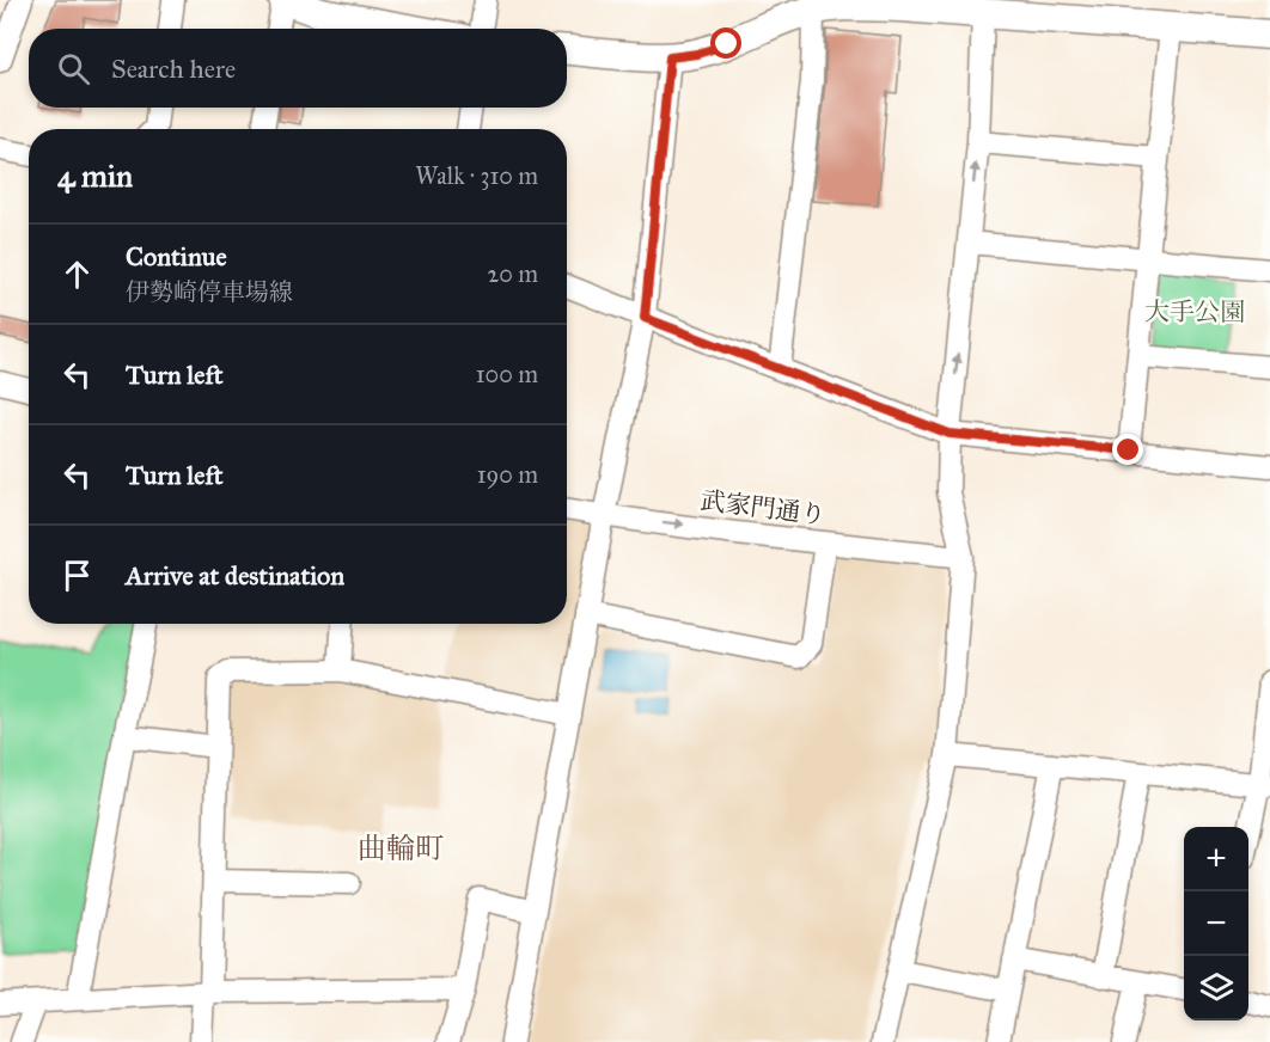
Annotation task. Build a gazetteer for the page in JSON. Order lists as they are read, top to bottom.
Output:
{
  "streets": {
    "street": ["武家門通り"]
  },
  "districts": ["曲輪町"],
  "parks": ["大手公園"],
  "page": {
    "search": "Search here",
    "heading": ["4 min", "Walk · 310 m"],
    "list": [
      ["Continue", "伊勢崎停車場線", "20 m"],
      ["Turn left", "100 m"],
      ["Turn left", "190 m"],
      "Arrive at destination"
    ],
    "map_buttons": ["+", "−"]
  }
}
